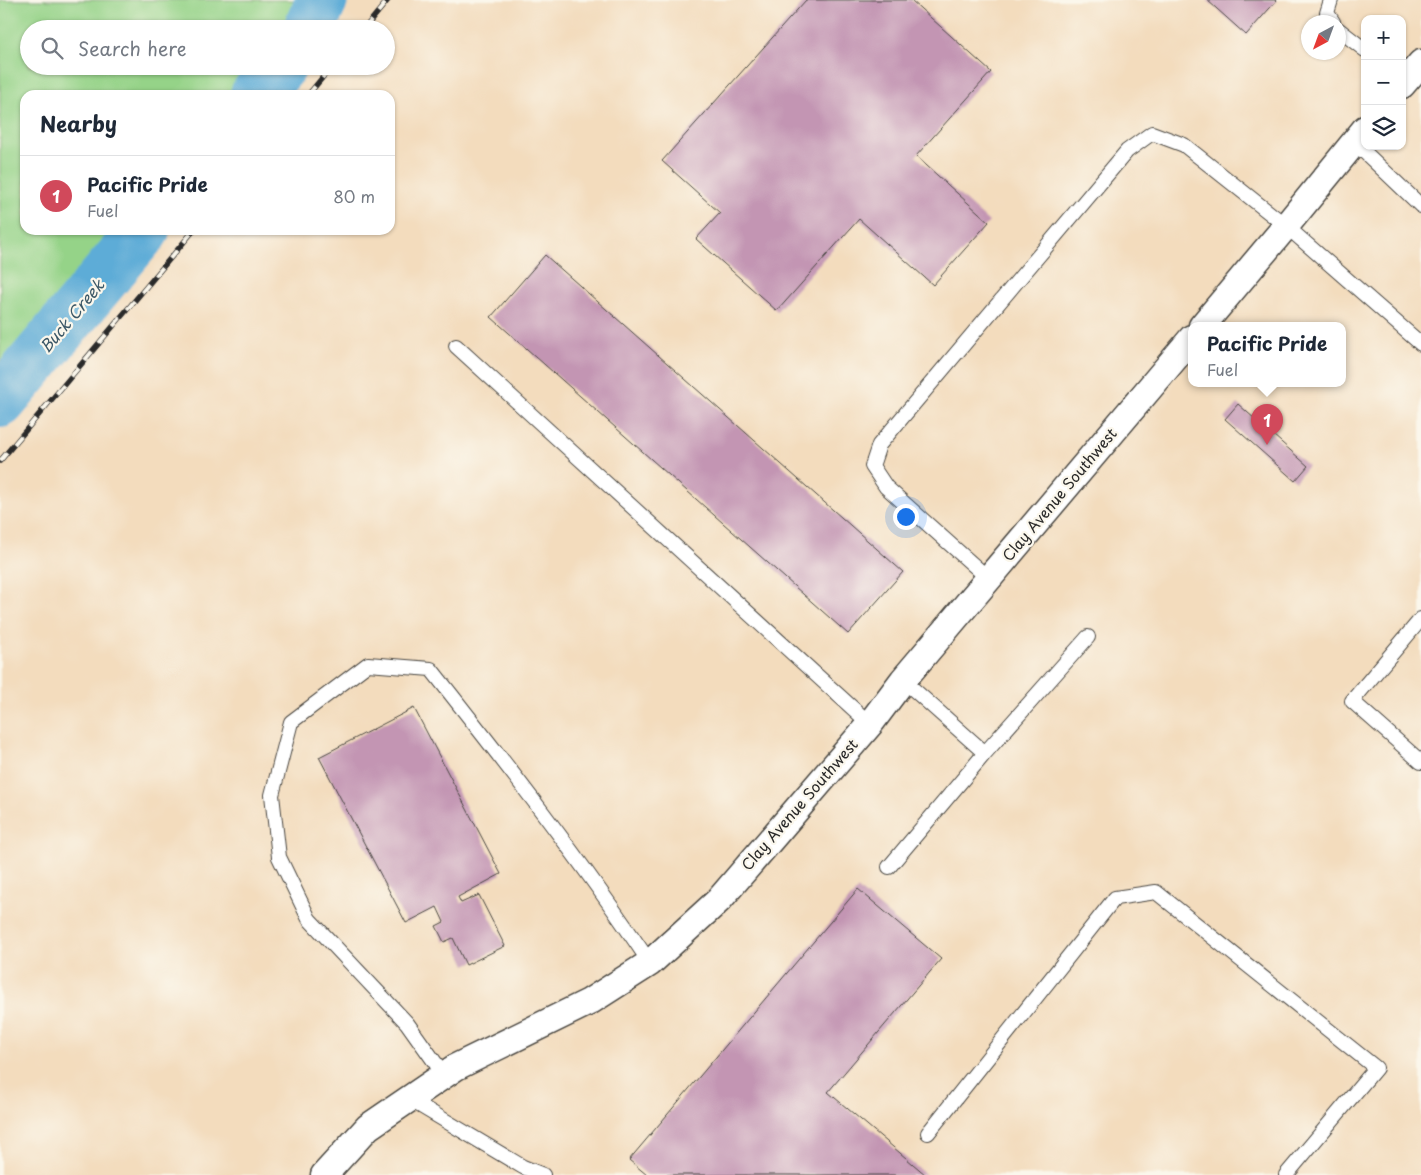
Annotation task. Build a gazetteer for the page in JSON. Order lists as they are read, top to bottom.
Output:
{
  "streets": {
    "street": ["Clay Avenue Southwest"]
  },
  "water": ["Buck Creek"],
  "north": "bottom left",
  "page": {
    "map_buttons": ["+", "−"],
    "search": "Search here",
    "heading": "Nearby",
    "list": [
      {
        "mark": "1",
        "name": "Pacific Pride",
        "note": "Fuel",
        "value": "80 m"
      }
    ],
    "popup": ["Pacific Pride", "Fuel"],
    "pins": "1"
  }
}
